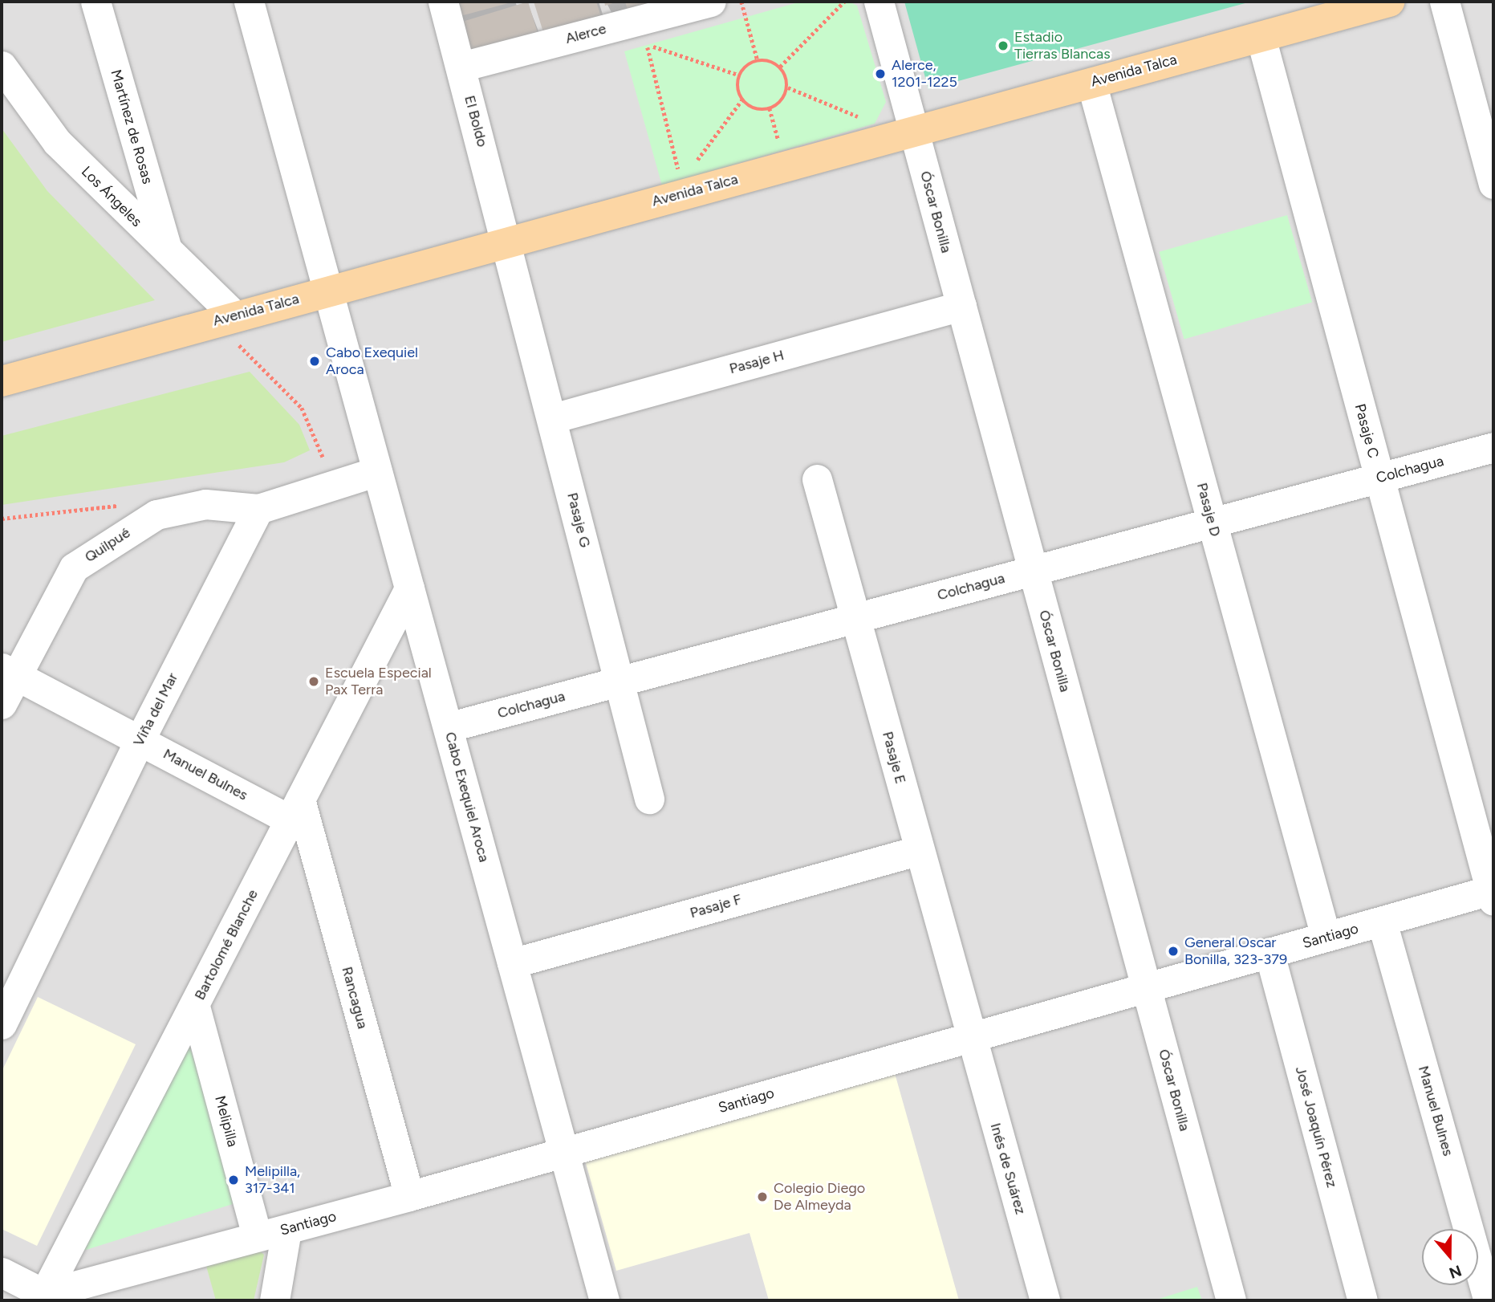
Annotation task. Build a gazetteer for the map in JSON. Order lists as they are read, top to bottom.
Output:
{
  "streets": {
    "main road": ["Avenida Talca"],
    "street": [
      "Alerce",
      "El Boldo",
      "Martínez de Rosas",
      "Los Ángeles",
      "Óscar Bonilla",
      "Pasaje H",
      "Pasaje C",
      "Colchagua",
      "Pasaje D",
      "Pasaje G",
      "Quilpué",
      "Viña del Mar",
      "Pasaje E",
      "Manuel Bulnes",
      "Cabo Exequiel Aroca",
      "Pasaje F",
      "Santiago",
      "Bartolomé Blanche",
      "Rancagua",
      "Melipilla",
      "José Joaquín Pérez",
      "Inés de Suárez"
    ]
  },
  "crossings": [
    ["Alerce", "El Boldo"],
    ["Avenida Talca", "El Boldo"],
    ["Avenida Talca", "Los Ángeles"],
    ["Avenida Talca", "Óscar Bonilla"],
    ["Avenida Talca", "Pasaje C"],
    ["Avenida Talca", "Pasaje D"],
    ["Avenida Talca", "Pasaje G"],
    ["Avenida Talca", "Cabo Exequiel Aroca"],
    ["El Boldo", "Pasaje G"],
    ["Martínez de Rosas", "Los Ángeles"],
    ["Óscar Bonilla", "Pasaje H"],
    ["Óscar Bonilla", "Colchagua"],
    ["Óscar Bonilla", "Santiago"],
    ["Pasaje H", "Pasaje G"],
    ["Pasaje C", "Colchagua"],
    ["Pasaje C", "Santiago"],
    ["Colchagua", "Pasaje D"],
    ["Colchagua", "Pasaje G"],
    ["Colchagua", "Pasaje E"],
    ["Colchagua", "Cabo Exequiel Aroca"],
    ["Pasaje D", "Santiago"],
    ["Quilpué", "Viña del Mar"],
    ["Quilpué", "Manuel Bulnes"],
    ["Viña del Mar", "Manuel Bulnes"],
    ["Pasaje E", "Pasaje F"],
    ["Pasaje E", "Santiago"],
    ["Pasaje E", "Inés de Suárez"],
    ["Manuel Bulnes", "Santiago"],
    ["Manuel Bulnes", "Bartolomé Blanche"],
    ["Manuel Bulnes", "Rancagua"],
    ["Cabo Exequiel Aroca", "Pasaje F"],
    ["Cabo Exequiel Aroca", "Santiago"],
    ["Cabo Exequiel Aroca", "Bartolomé Blanche"],
    ["Santiago", "Bartolomé Blanche"],
    ["Santiago", "Rancagua"],
    ["Santiago", "Melipilla"],
    ["Santiago", "José Joaquín Pérez"],
    ["Santiago", "Inés de Suárez"],
    ["Bartolomé Blanche", "Rancagua"],
    ["Bartolomé Blanche", "Melipilla"]
  ],
  "places": [
    "Estadio Tierras Blancas",
    "Alerce, 1201-1225",
    "Cabo Exequiel Aroca",
    "Escuela Especial Pax Terra",
    "General Oscar Bonilla, 323-379",
    "Melipilla, 317-341",
    "Colegio Diego De Almeyda"
  ],
  "north": "bottom"
}
